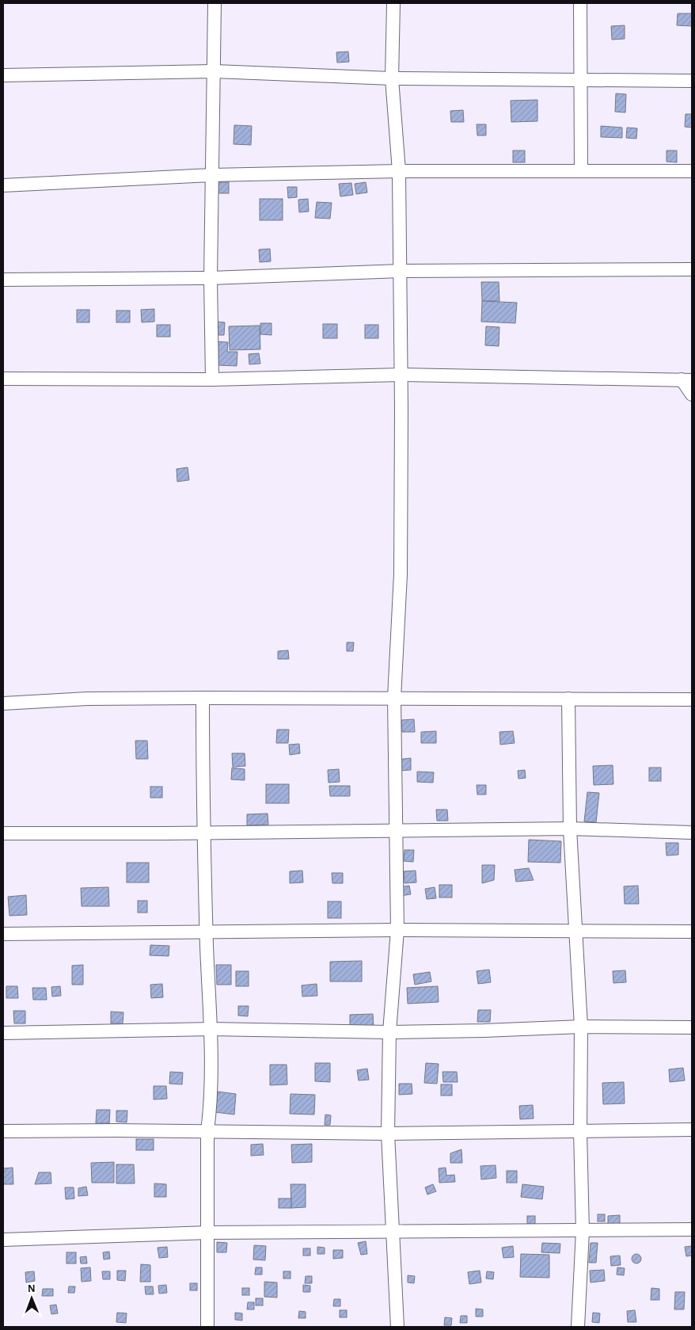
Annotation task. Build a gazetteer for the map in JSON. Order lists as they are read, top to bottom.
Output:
{
  "north": "top"
}
